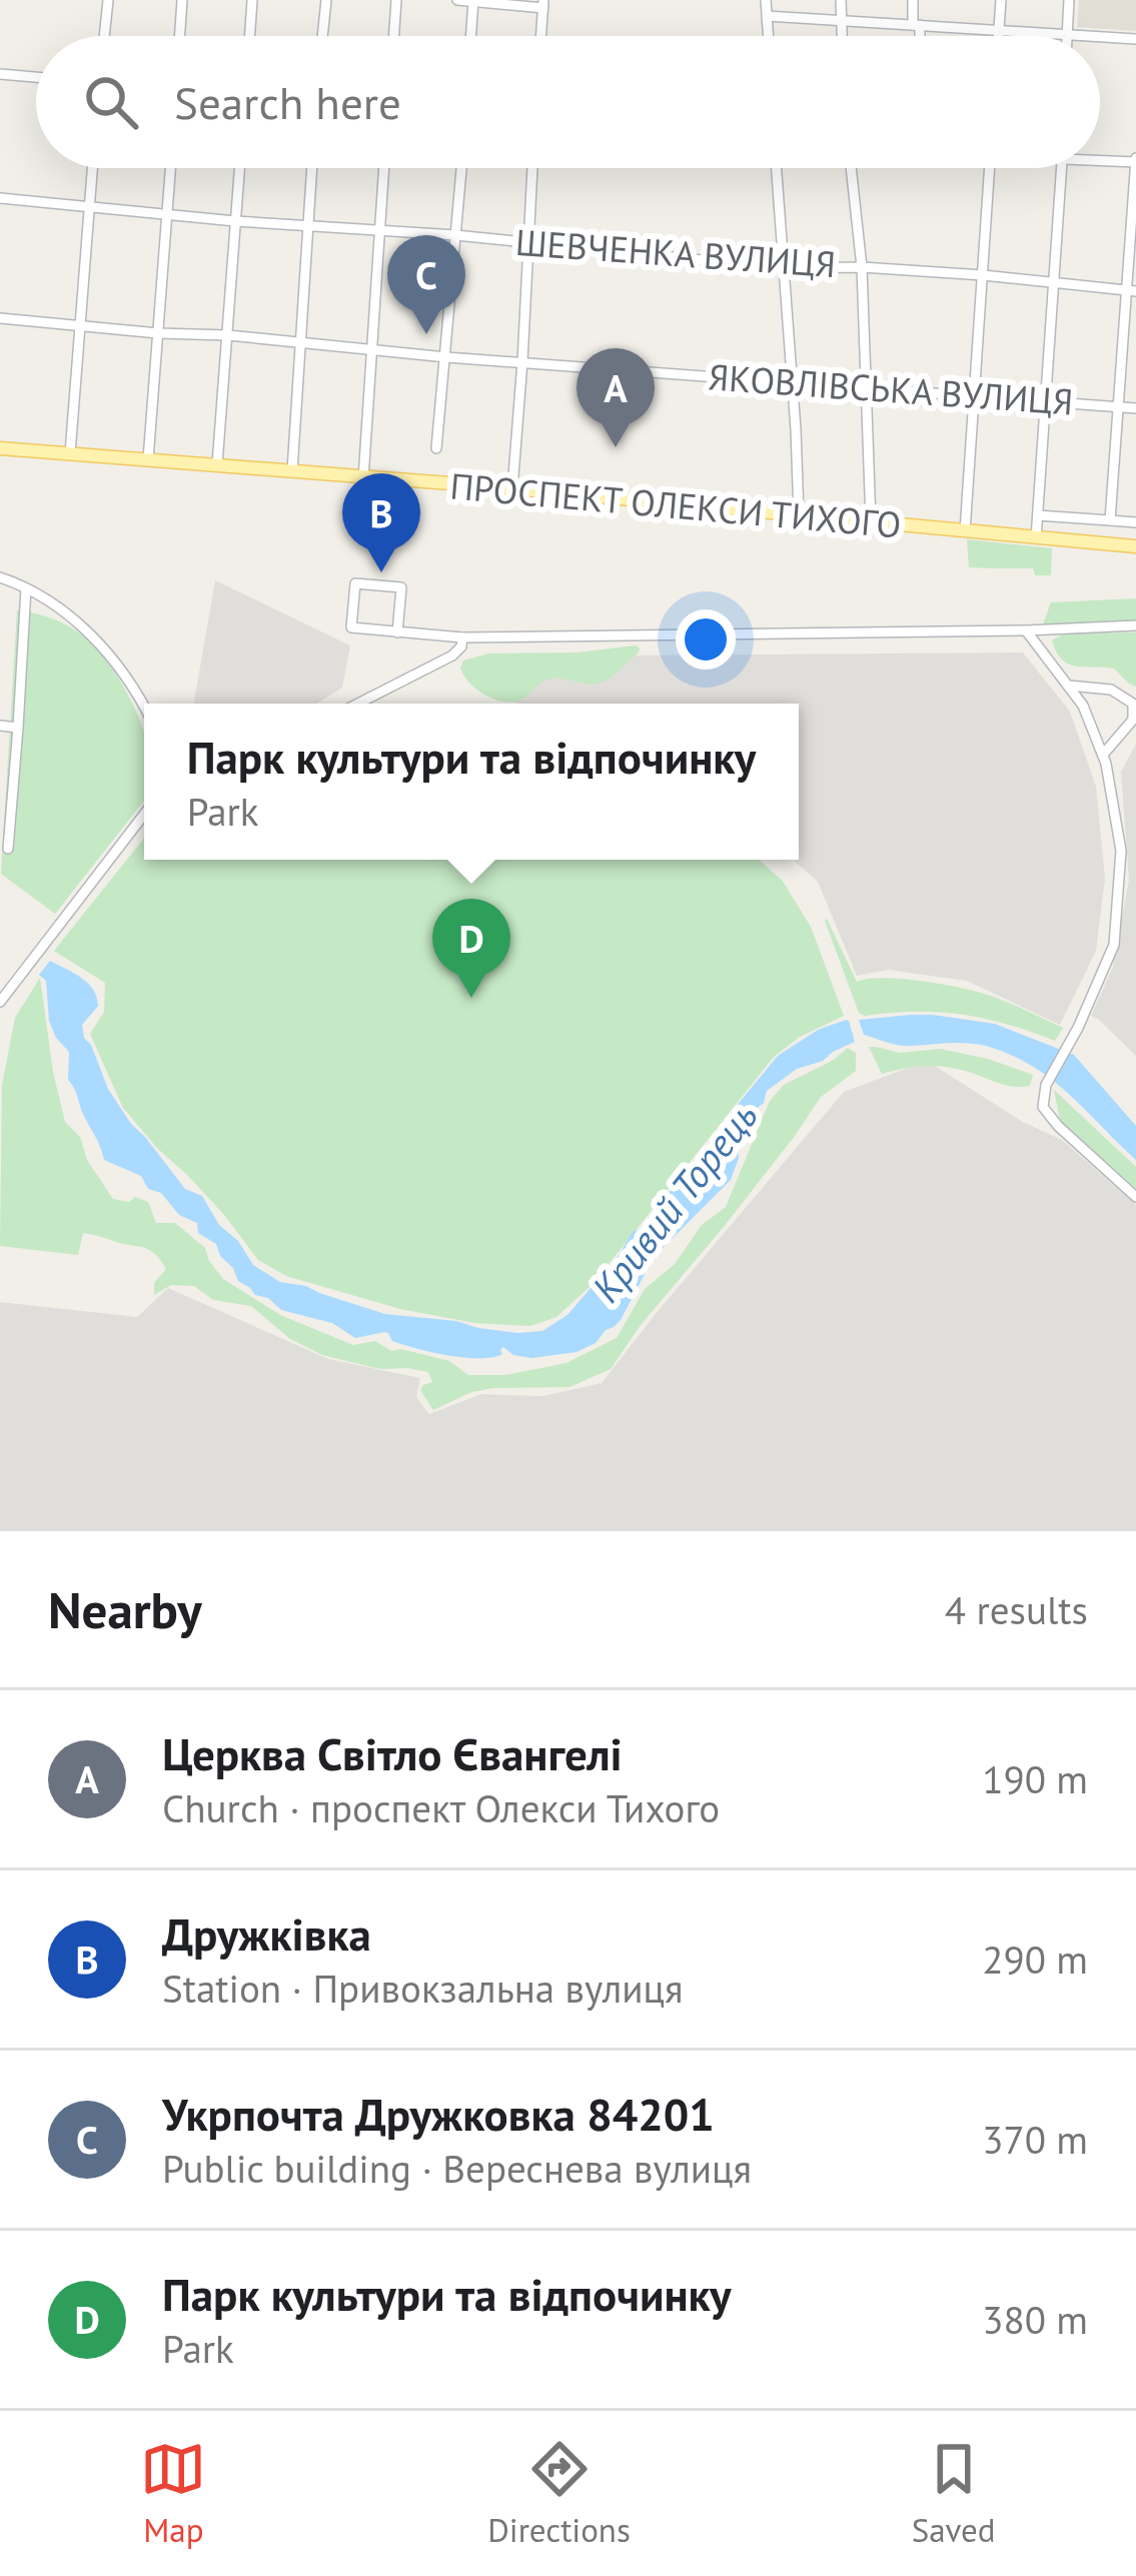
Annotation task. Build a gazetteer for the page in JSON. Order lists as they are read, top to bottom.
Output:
{
  "streets": {
    "main road": ["ПРОСПЕКТ ОЛЕКСИ ТИХОГО"],
    "street": ["ШЕВЧЕНКА ВУЛИЦЯ", "ЯКОВЛІВСЬКА ВУЛИЦЯ"]
  },
  "water": ["Кривий Торець"],
  "page": {
    "search": "Search here",
    "pins": [
      "C",
      "A",
      "B",
      "D"
    ],
    "popup": ["Парк культури та відпочинку", "Park"],
    "heading": ["Nearby", "4 results"],
    "list": [
      {
        "mark": "A",
        "name": "Церква Світло Євангелі",
        "note": "Church · проспект Олекси Тихого",
        "value": "190 m"
      },
      {
        "mark": "B",
        "name": "Дружківка",
        "note": "Station · Привокзальна вулиця",
        "value": "290 m"
      },
      {
        "mark": "C",
        "name": "Укрпочта Дружковка 84201",
        "note": "Public building · Вереснева вулиця",
        "value": "370 m"
      },
      {
        "mark": "D",
        "name": "Парк культури та відпочинку",
        "note": "Park",
        "value": "380 m"
      }
    ],
    "nav": ["Map", "Directions", "Saved"]
  }
}
